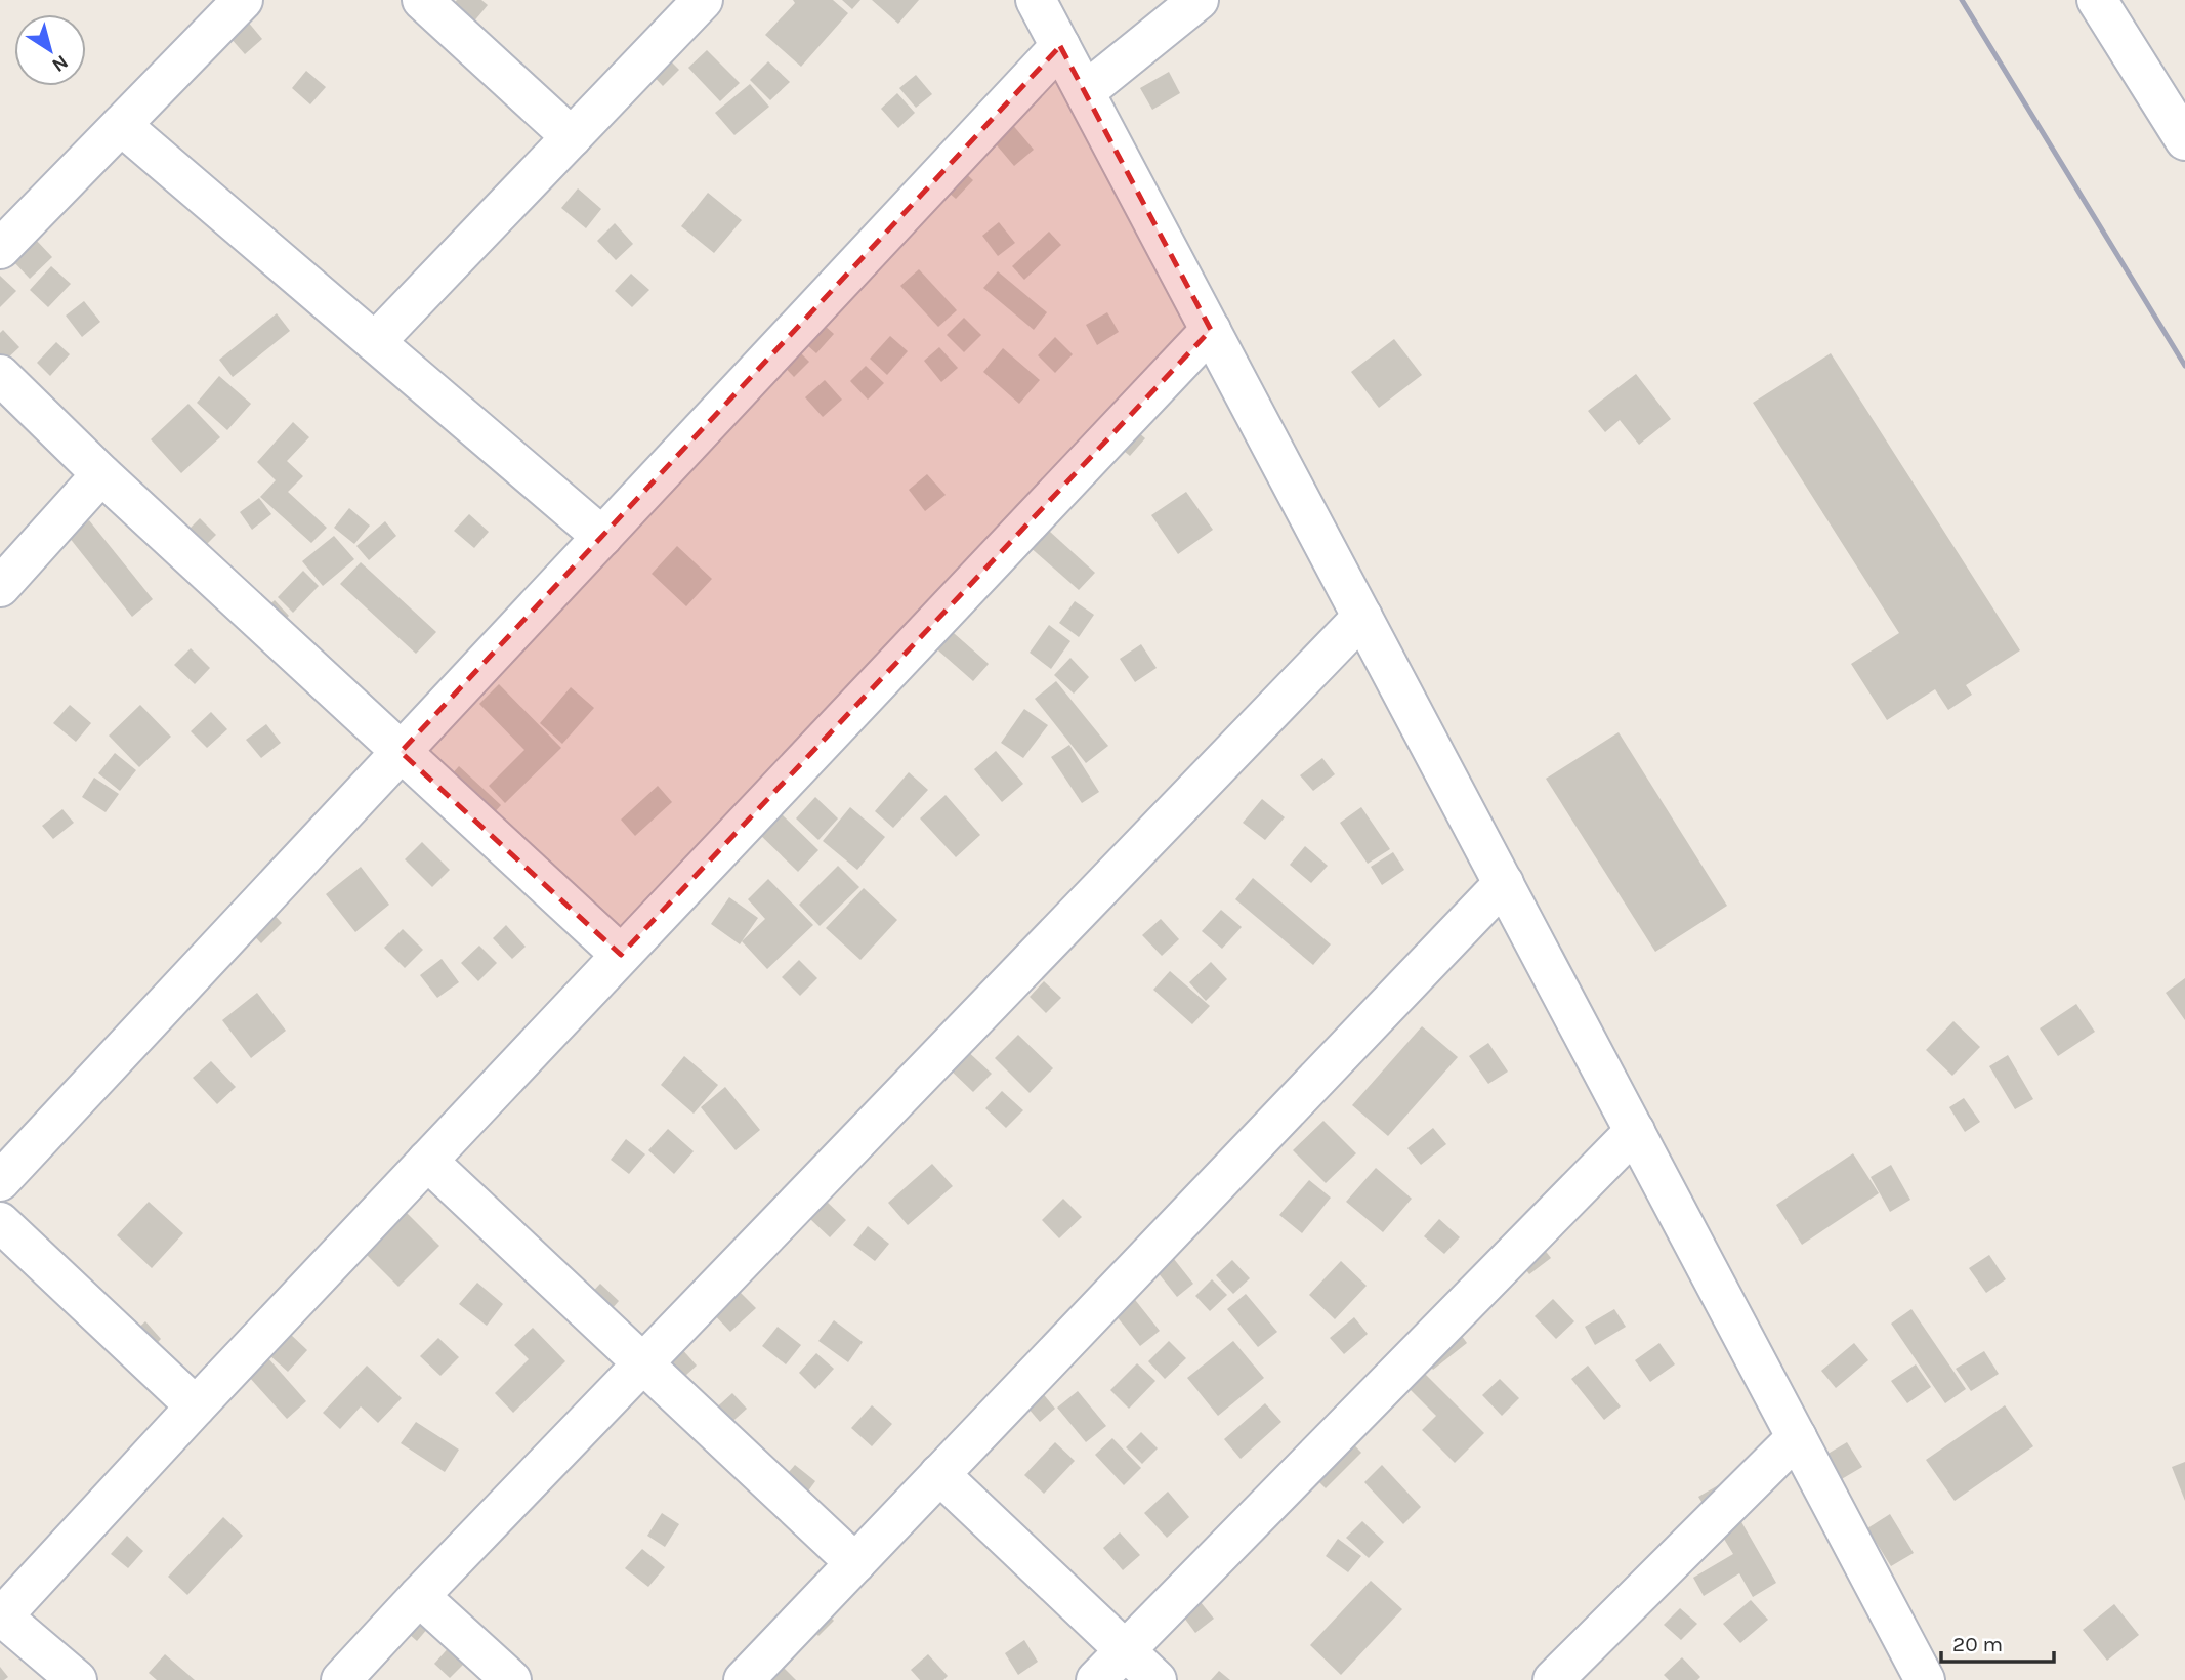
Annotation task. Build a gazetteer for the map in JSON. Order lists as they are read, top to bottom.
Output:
{
  "scale_bar": "20 m",
  "north": "bottom right"
}
